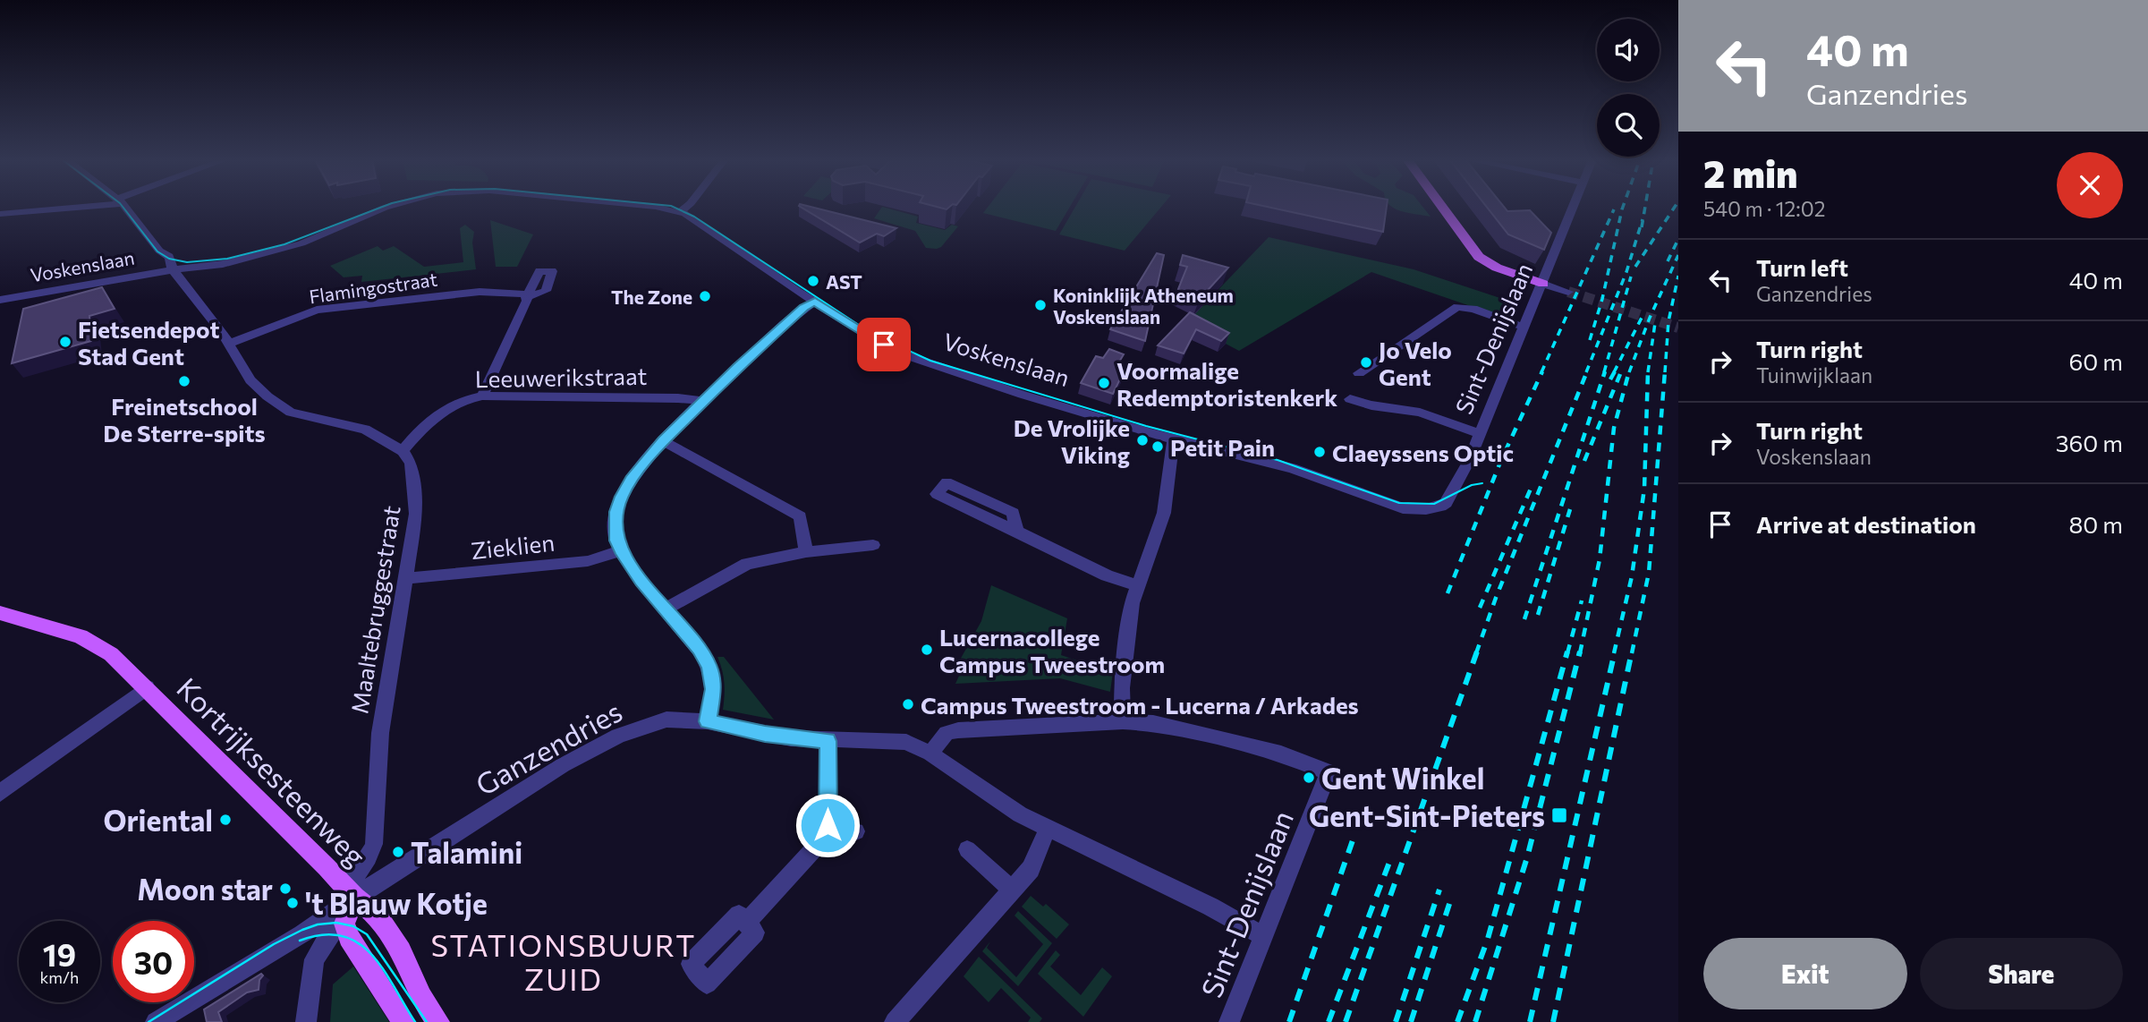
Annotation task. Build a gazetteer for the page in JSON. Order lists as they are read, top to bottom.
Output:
{
  "streets": {
    "main road": ["Kortrijksesteenweg"],
    "street": [
      "Voskenslaan",
      "Flamingostraat",
      "Sint-Denijslaan",
      "Leeuwerikstraat",
      "Zieklien",
      "Maaltebruggestraat",
      "Ganzendries"
    ]
  },
  "crossings": [
    ["Voskenslaan", "Sint-Denijslaan"],
    ["Flamingostraat", "Leeuwerikstraat"],
    ["Sint-Denijslaan", "Ganzendries"],
    ["Leeuwerikstraat", "Maaltebruggestraat"],
    ["Zieklien", "Maaltebruggestraat"],
    ["Maaltebruggestraat", "Ganzendries"],
    ["Maaltebruggestraat", "Kortrijksesteenweg"],
    ["Ganzendries", "Kortrijksesteenweg"]
  ],
  "districts": ["STATIONSBUURT ZUID"],
  "places": {
    "other": [
      "AST",
      "The Zone",
      "Koninklijk Atheneum Voskenslaan",
      "Fietsendepot Stad Gent",
      "Jo Velo Gent",
      "Freinetschool De Sterre-spits",
      "Voormalige Redemptoristenkerk",
      "De Vrolijke Viking",
      "Petit Pain",
      "Claeyssens Optic",
      "Lucernacollege Campus Tweestroom",
      "Campus Tweestroom - Lucerna / Arkades",
      "Gent Winkel",
      "Oriental",
      "Talamini",
      "Moon star",
      "'t Blauw Kotje"
    ],
    "transit": ["Gent-Sint-Pieters"]
  },
  "page": {
    "turn": ["40 m", "Ganzendries"],
    "heading": ["2 min", "540 m · 12:02"],
    "list": [
      {
        "name": "Turn left",
        "note": "Ganzendries",
        "value": "40 m"
      },
      {
        "name": "Turn right",
        "note": "Tuinwijklaan",
        "value": "60 m"
      },
      {
        "name": "Turn right",
        "note": "Voskenslaan",
        "value": "360 m"
      },
      {
        "name": "Arrive at destination",
        "value": "80 m"
      }
    ],
    "speed": "19 km/h",
    "limit": "30",
    "buttons": ["Exit", "Share"]
  }
}
